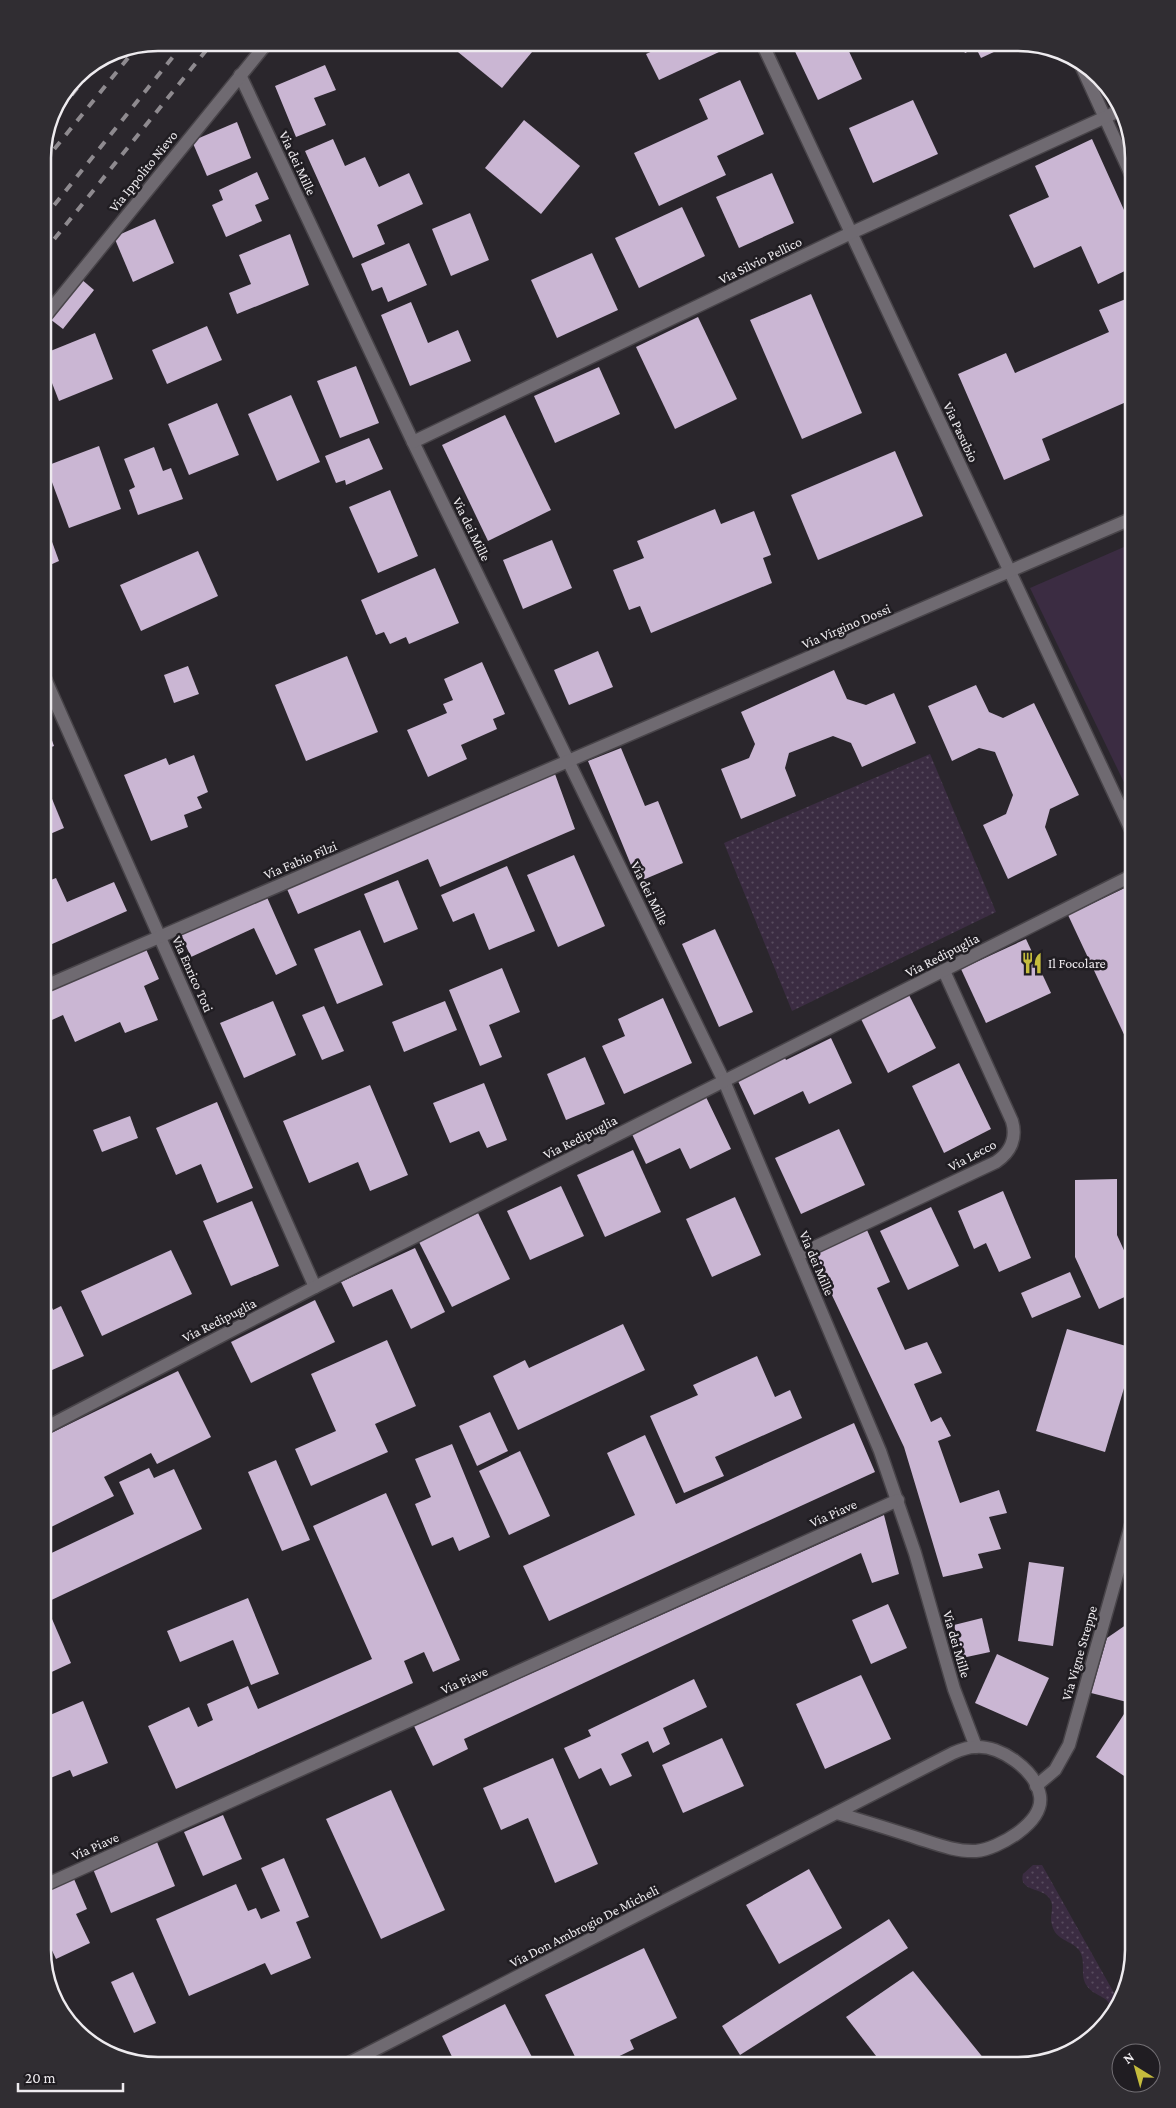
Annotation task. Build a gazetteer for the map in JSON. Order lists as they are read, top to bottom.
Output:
{
  "streets": {
    "street": [
      "Via dei Mille",
      "Via Ippolito Nievo",
      "Via Silvio Pellico",
      "Via Pasubio",
      "Via Virgino Dossi",
      "Via Fabio Filzi",
      "Via Redipuglia",
      "Via Enrico Toti",
      "Via Lecco",
      "Via Piave",
      "Via Vigne Streppe",
      "Via Don Ambrogio De Micheli"
    ]
  },
  "crossings": [
    ["Via dei Mille", "Via Ippolito Nievo"],
    ["Via dei Mille", "Via Silvio Pellico"],
    ["Via dei Mille", "Via Virgino Dossi"],
    ["Via dei Mille", "Via Fabio Filzi"],
    ["Via dei Mille", "Via Redipuglia"],
    ["Via dei Mille", "Via Lecco"],
    ["Via dei Mille", "Via Piave"],
    ["Via dei Mille", "Via Don Ambrogio De Micheli"],
    ["Via Silvio Pellico", "Via Pasubio"],
    ["Via Pasubio", "Via Virgino Dossi"],
    ["Via Virgino Dossi", "Via Fabio Filzi"],
    ["Via Fabio Filzi", "Via Enrico Toti"],
    ["Via Redipuglia", "Via Enrico Toti"],
    ["Via Redipuglia", "Via Lecco"]
  ],
  "places": {
    "restaurant": ["Il Focolare"]
  },
  "scale_bar": "20 m",
  "north": "top left"
}
